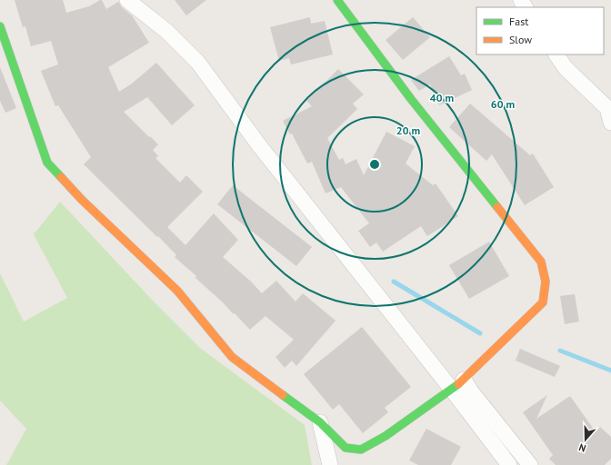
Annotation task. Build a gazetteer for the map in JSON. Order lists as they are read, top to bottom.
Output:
{
  "legend": ["Fast", "Slow"],
  "north": "bottom",
  "rings": ["40 m", "60 m", "20 m"]
}
